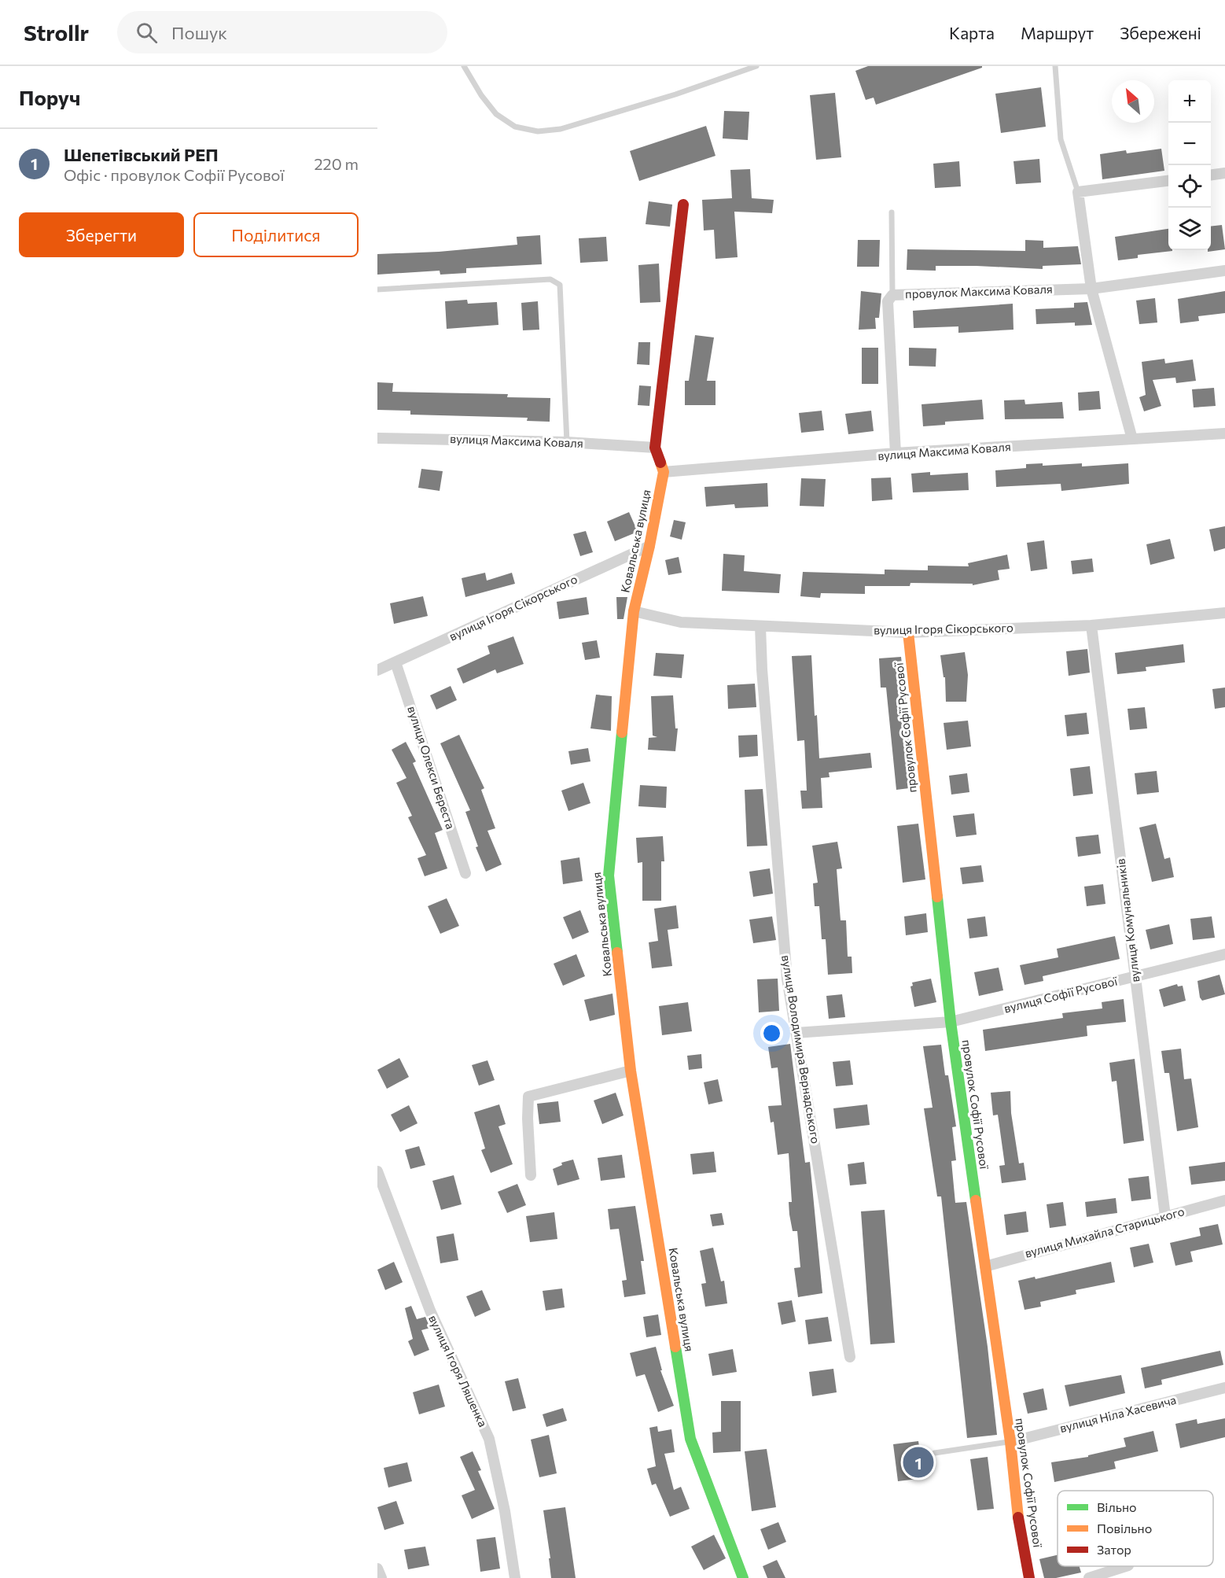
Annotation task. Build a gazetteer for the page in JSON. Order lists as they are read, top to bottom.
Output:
{
  "streets": {
    "street": [
      "провулок Максима Коваля",
      "вулиця Максима Коваля",
      "Ковальська вулиця",
      "вулиця Ігоря Сікорського",
      "провулок Софії Русової",
      "вулиця Олекси Береста",
      "вулиця Комунальників",
      "вулиця Софії Русової",
      "вулиця Володимира Вернадського",
      "вулиця Михайла Старицького",
      "вулиця Ігоря Ляшенка",
      "вулиця Ніла Хасевича"
    ]
  },
  "crossings": [
    ["провулок Максима Коваля", "вулиця Максима Коваля"],
    ["вулиця Максима Коваля", "Ковальська вулиця"],
    ["Ковальська вулиця", "вулиця Ігоря Сікорського"],
    ["вулиця Ігоря Сікорського", "провулок Софії Русової"],
    ["вулиця Ігоря Сікорського", "вулиця Олекси Береста"],
    ["вулиця Ігоря Сікорського", "вулиця Комунальників"],
    ["вулиця Ігоря Сікорського", "вулиця Володимира Вернадського"],
    ["провулок Софії Русової", "вулиця Софії Русової"],
    ["провулок Софії Русової", "вулиця Михайла Старицького"],
    ["провулок Софії Русової", "вулиця Ніла Хасевича"],
    ["вулиця Комунальників", "вулиця Софії Русової"],
    ["вулиця Комунальників", "вулиця Михайла Старицького"],
    ["вулиця Софії Русової", "вулиця Володимира Вернадського"]
  ],
  "legend": ["Вільно", "Повільно", "Затор"],
  "north": "top left",
  "page": {
    "header": "Strollr",
    "search": "Пошук",
    "nav": ["Карта", "Маршрут", "Збережені"],
    "heading": "Поруч",
    "map_buttons": ["+", "−"],
    "list": [
      {
        "mark": "1",
        "name": "Шепетівський РЕП",
        "note": "Офіс · провулок Софії Русової",
        "value": "220 m"
      }
    ],
    "buttons": ["Зберегти", "Поділитися"],
    "pins": "1"
  }
}
